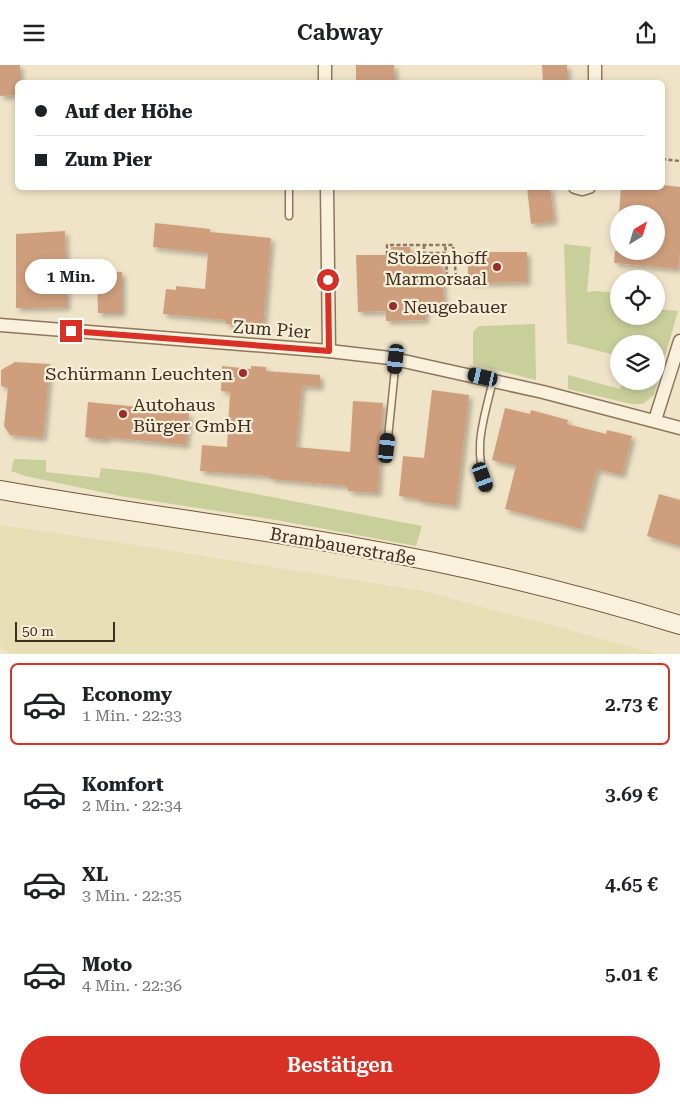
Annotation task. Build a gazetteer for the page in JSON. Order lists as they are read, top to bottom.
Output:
{
  "streets": {
    "main road": ["Brambauerstraße"],
    "street": ["Zum Pier"]
  },
  "places": [
    "Stolzenhoff Marmorsaal",
    "Neugebauer",
    "Schürmann Leuchten",
    "Autohaus Bürger GmbH"
  ],
  "scale_bar": "50 m",
  "north": "top right",
  "page": {
    "header": "Cabway",
    "banner": ["Auf der Höhe", "Zum Pier"],
    "bubble": "1 Min.",
    "scale": "50 m",
    "list": [
      {
        "name": "Economy",
        "note": "1 Min. · 22:33",
        "value": "2.73 €"
      },
      {
        "name": "Komfort",
        "note": "2 Min. · 22:34",
        "value": "3.69 €"
      },
      {
        "name": "XL",
        "note": "3 Min. · 22:35",
        "value": "4.65 €"
      },
      {
        "name": "Moto",
        "note": "4 Min. · 22:36",
        "value": "5.01 €"
      }
    ],
    "buttons": "Bestätigen"
  }
}
